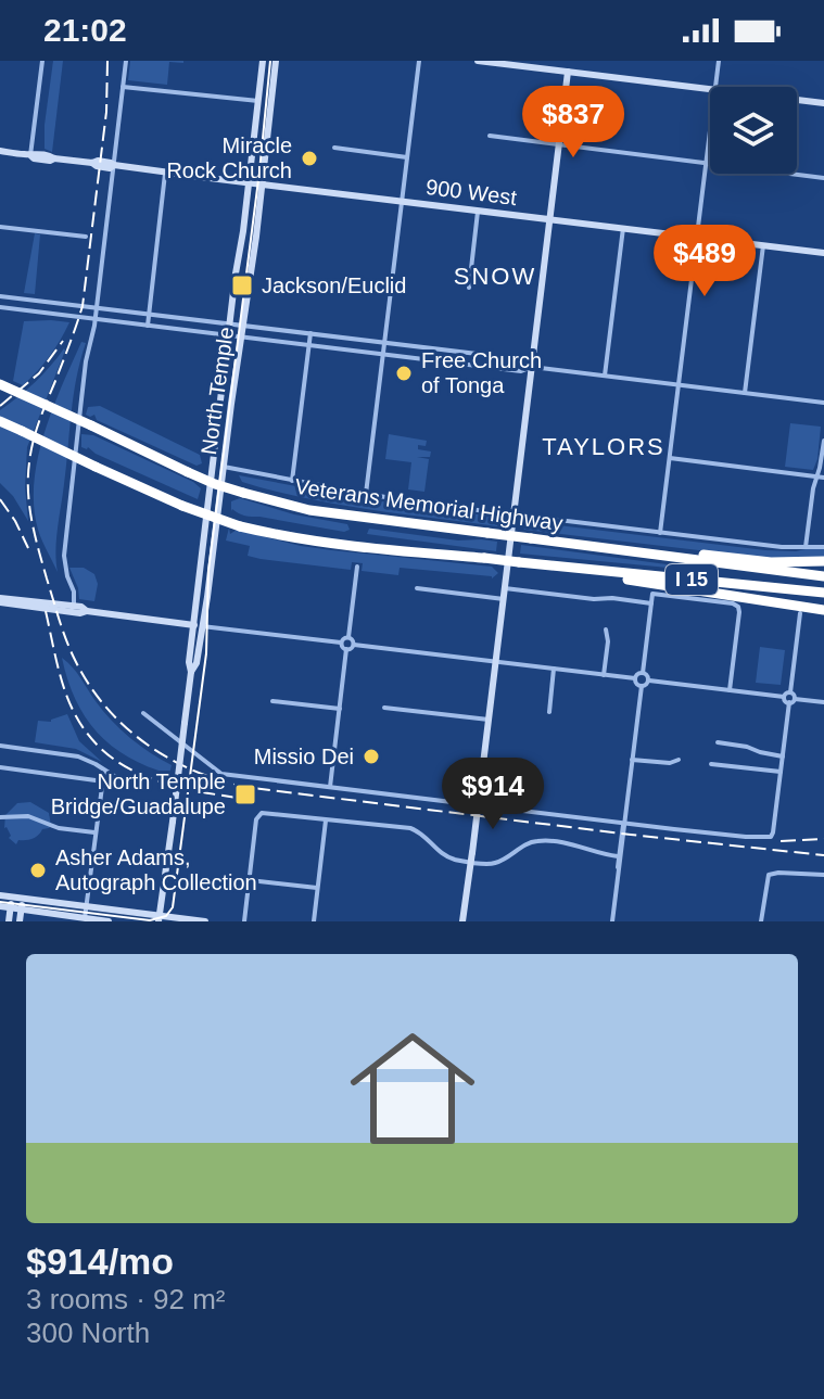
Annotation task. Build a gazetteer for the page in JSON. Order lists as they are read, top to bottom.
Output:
{
  "streets": {
    "highway": ["Veterans Memorial Highway", "I 15"],
    "main road": ["900 West", "North Temple"]
  },
  "crossings": [
    ["900 West", "North Temple"]
  ],
  "districts": ["SNOW", "TAYLORS"],
  "places": {
    "other": [
      "Miracle Rock Church",
      "Free Church of Tonga",
      "Missio Dei",
      "Asher Adams, Autograph Collection"
    ],
    "transit": ["Jackson/Euclid", "North Temple Bridge/Guadalupe"]
  },
  "page": {
    "status": "21:02",
    "price": ["$837", "$489", "$914"],
    "list": [
      {
        "name": "$914/mo",
        "note": "3 rooms · 92 m² · 300 North"
      }
    ]
  }
}
